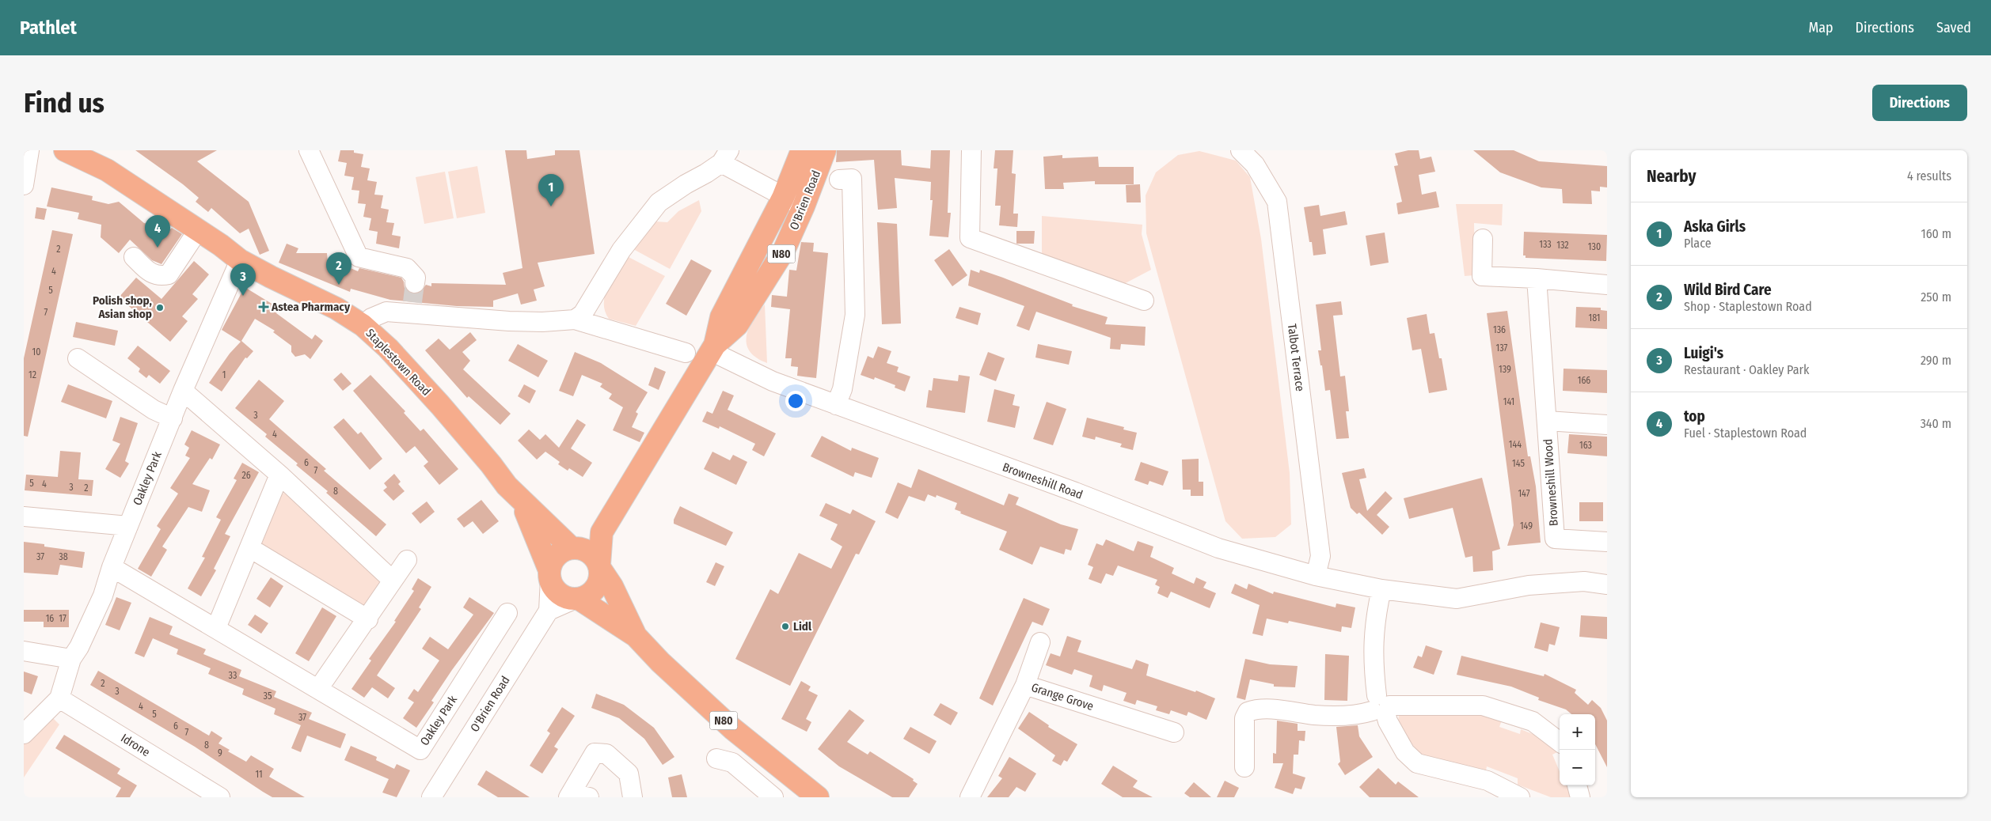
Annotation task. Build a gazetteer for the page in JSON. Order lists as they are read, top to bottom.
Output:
{
  "streets": {
    "main road": ["O'Brien Road", "N80", "Staplestown Road"],
    "street": [
      "Talbot Terrace",
      "Oakley Park",
      "Browneshill Road",
      "Browneshill Wood",
      "Grange Grove",
      "Idrone"
    ]
  },
  "crossings": [
    ["O'Brien Road", "N80"],
    ["O'Brien Road", "Staplestown Road"],
    ["O'Brien Road", "Browneshill Road"],
    ["N80", "Staplestown Road"],
    ["Talbot Terrace", "Browneshill Road"],
    ["Staplestown Road", "Oakley Park"],
    ["Oakley Park", "Idrone"]
  ],
  "places": {
    "health": ["Astea Pharmacy"],
    "other": ["Polish shop, Asian shop", "Lidl"]
  },
  "house_numbers": [
    "133",
    "132",
    "130",
    "2",
    "4",
    "5",
    "7",
    "181",
    "136",
    "137",
    "10",
    "139",
    "12",
    "1",
    "166",
    "141",
    "3",
    "4",
    "144",
    "163",
    "6",
    "145",
    "7",
    "26",
    "5",
    "4",
    "3",
    "2",
    "8",
    "147",
    "149",
    "37",
    "38",
    "16",
    "17",
    "33",
    "2",
    "3",
    "35",
    "4",
    "5",
    "37",
    "6",
    "7",
    "8",
    "9",
    "11"
  ],
  "page": {
    "header": "Pathlet",
    "nav": ["Map", "Directions", "Saved"],
    "buttons": "Directions",
    "title": "Find us",
    "heading": ["Nearby", "4 results"],
    "pins": [
      "1",
      "4",
      "2",
      "3"
    ],
    "list": [
      {
        "mark": "1",
        "name": "Aska Girls",
        "note": "Place",
        "value": "160 m"
      },
      {
        "mark": "2",
        "name": "Wild Bird Care",
        "note": "Shop · Staplestown Road",
        "value": "250 m"
      },
      {
        "mark": "3",
        "name": "Luigi's",
        "note": "Restaurant · Oakley Park",
        "value": "290 m"
      },
      {
        "mark": "4",
        "name": "top",
        "note": "Fuel · Staplestown Road",
        "value": "340 m"
      }
    ],
    "map_buttons": ["+", "−"]
  }
}
